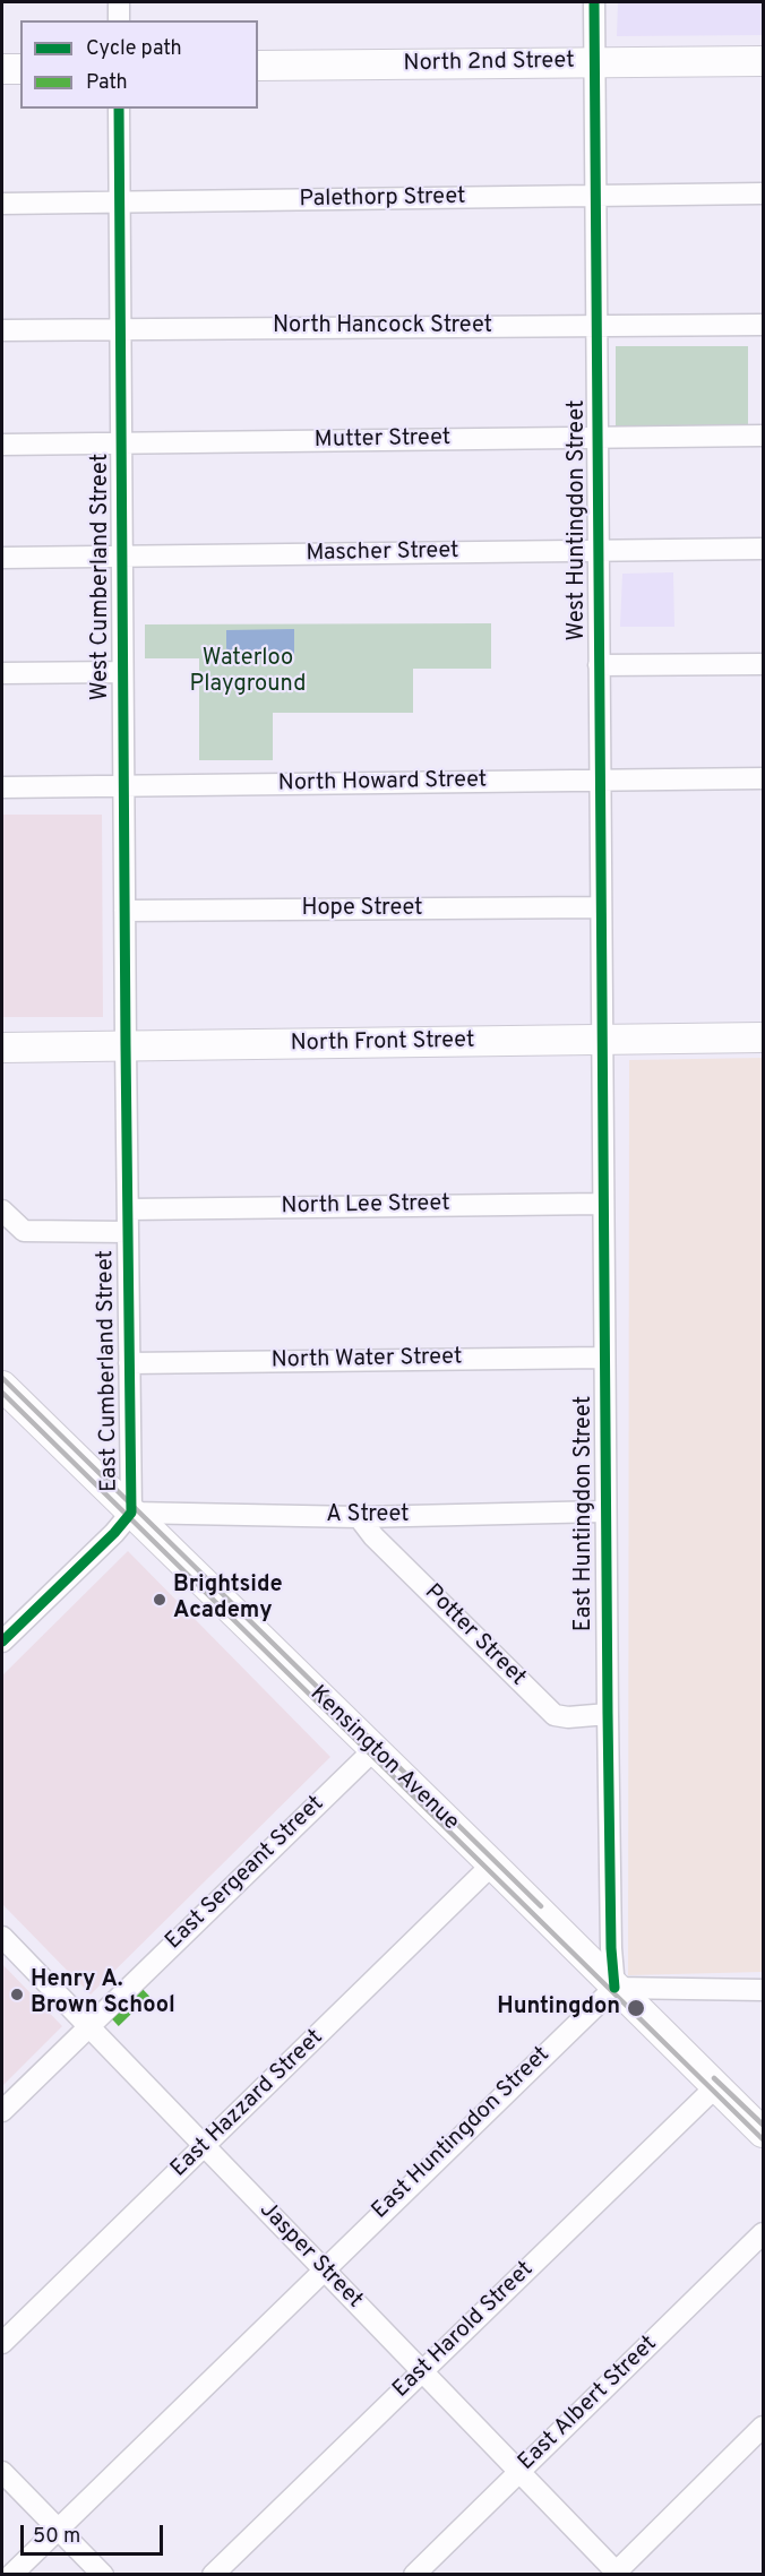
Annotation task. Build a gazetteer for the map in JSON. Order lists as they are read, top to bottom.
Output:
{
  "streets": {
    "street": [
      "North 2nd Street",
      "Palethorp Street",
      "North Hancock Street",
      "Mutter Street",
      "West Huntingdon Street",
      "Mascher Street",
      "West Cumberland Street",
      "North Howard Street",
      "Hope Street",
      "North Front Street",
      "North Lee Street",
      "North Water Street",
      "East Cumberland Street",
      "East Huntingdon Street",
      "A Street",
      "Potter Street",
      "Kensington Avenue",
      "East Sergeant Street",
      "East Hazzard Street",
      "Jasper Street",
      "East Harold Street",
      "East Albert Street"
    ]
  },
  "crossings": [
    ["North 2nd Street", "West Huntingdon Street"],
    ["Palethorp Street", "West Huntingdon Street"],
    ["Palethorp Street", "West Cumberland Street"],
    ["North Hancock Street", "West Huntingdon Street"],
    ["North Hancock Street", "West Cumberland Street"],
    ["Mutter Street", "West Huntingdon Street"],
    ["Mutter Street", "West Cumberland Street"],
    ["West Huntingdon Street", "Mascher Street"],
    ["West Huntingdon Street", "North Howard Street"],
    ["West Huntingdon Street", "Hope Street"],
    ["West Huntingdon Street", "North Front Street"],
    ["West Huntingdon Street", "East Huntingdon Street"],
    ["Mascher Street", "West Cumberland Street"],
    ["West Cumberland Street", "North Howard Street"],
    ["West Cumberland Street", "Hope Street"],
    ["West Cumberland Street", "North Front Street"],
    ["West Cumberland Street", "East Cumberland Street"],
    ["North Front Street", "East Cumberland Street"],
    ["North Front Street", "East Huntingdon Street"],
    ["North Lee Street", "East Cumberland Street"],
    ["North Lee Street", "East Huntingdon Street"],
    ["North Water Street", "East Cumberland Street"],
    ["North Water Street", "East Huntingdon Street"],
    ["East Cumberland Street", "A Street"],
    ["East Cumberland Street", "Kensington Avenue"],
    ["East Huntingdon Street", "A Street"],
    ["East Huntingdon Street", "Potter Street"],
    ["East Huntingdon Street", "Kensington Avenue"],
    ["East Huntingdon Street", "Jasper Street"],
    ["A Street", "Potter Street"],
    ["A Street", "Kensington Avenue"],
    ["Kensington Avenue", "East Sergeant Street"],
    ["Kensington Avenue", "East Hazzard Street"],
    ["Kensington Avenue", "East Harold Street"],
    ["East Sergeant Street", "Jasper Street"],
    ["East Hazzard Street", "Jasper Street"],
    ["Jasper Street", "East Harold Street"],
    ["Jasper Street", "East Albert Street"]
  ],
  "parks": ["Waterloo Playground"],
  "places": ["Brightside Academy", "Henry A. Brown School", "Huntingdon"],
  "legend": ["Cycle path", "Path"],
  "scale_bar": "50 m"
}
